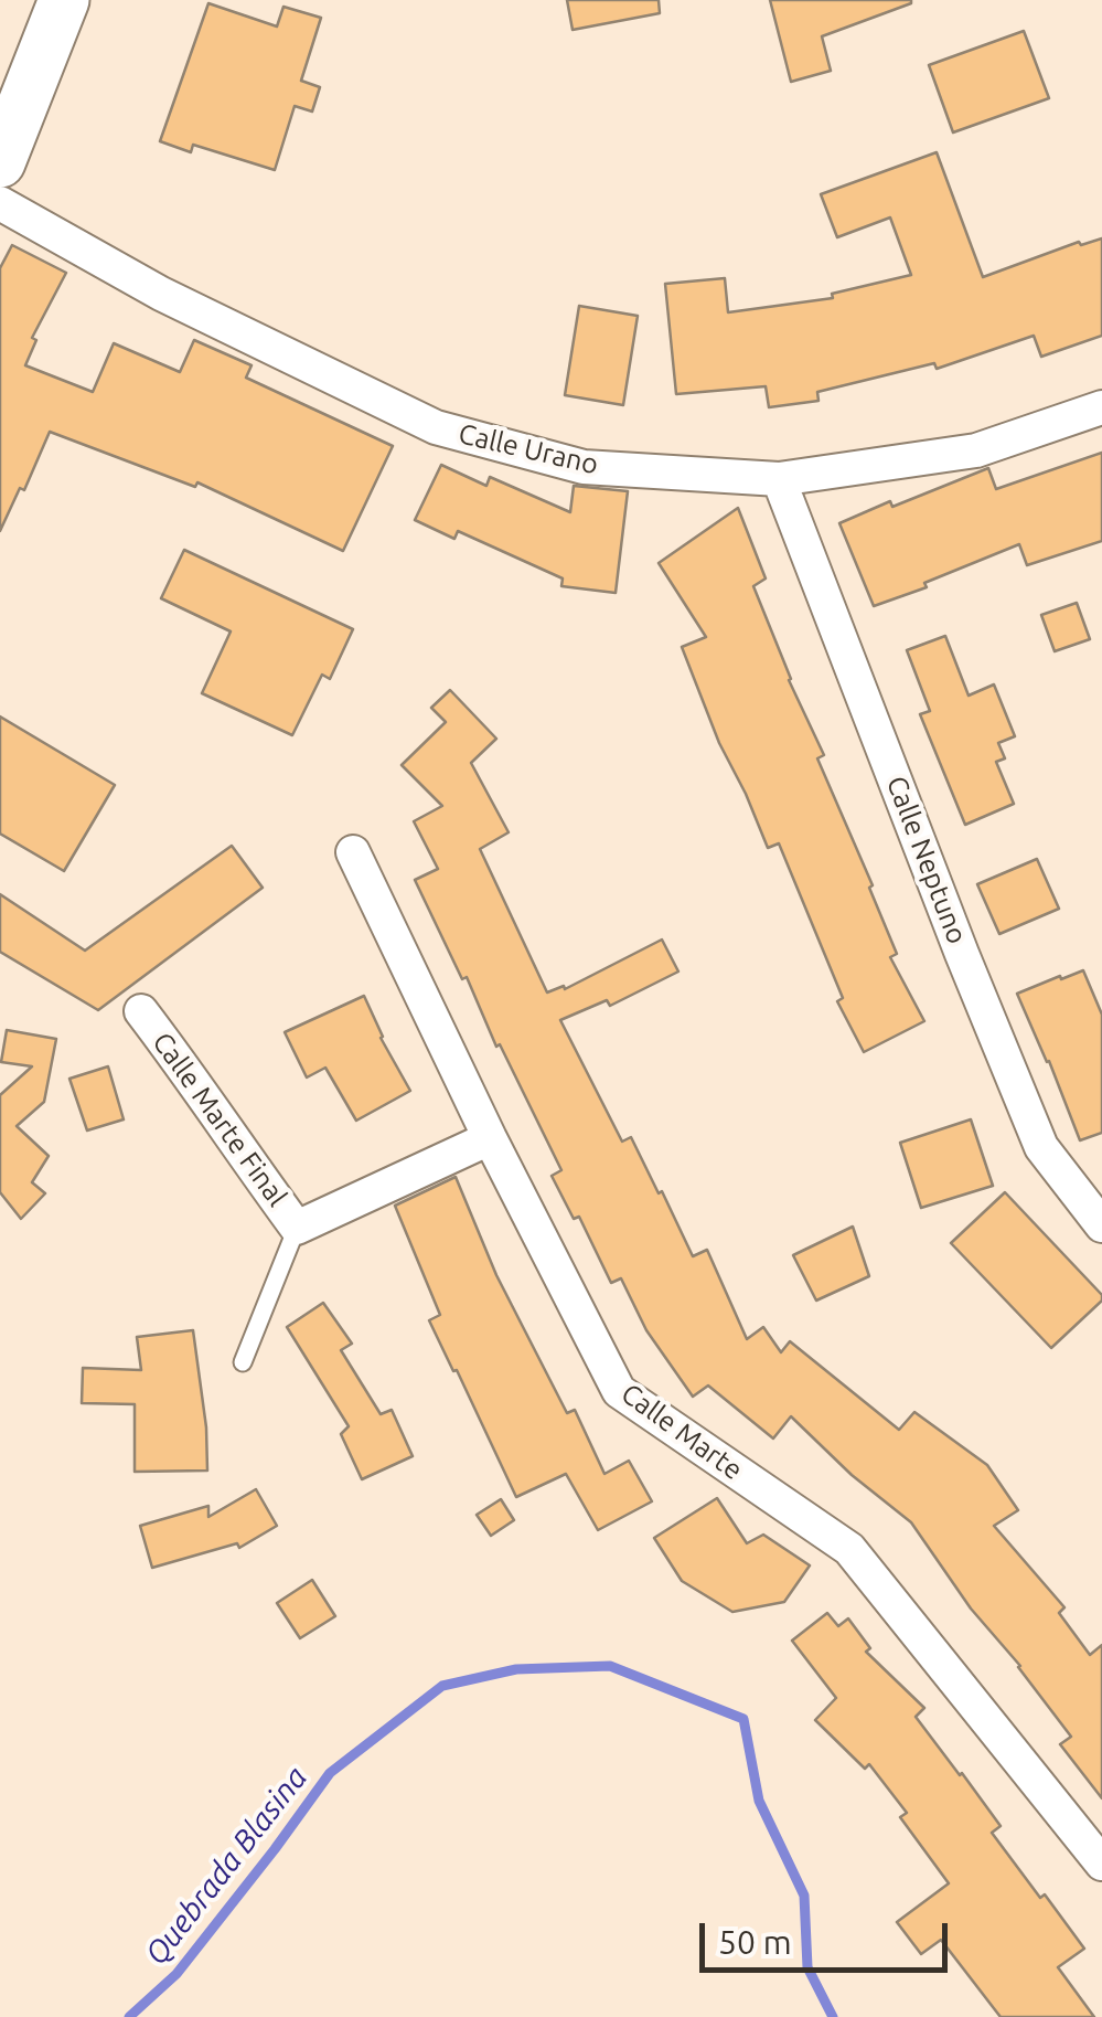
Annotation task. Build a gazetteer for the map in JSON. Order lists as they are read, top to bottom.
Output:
{
  "streets": {
    "street": [
      "Calle Urano",
      "Calle Neptuno",
      "Calle Marte Final",
      "Calle Marte"
    ]
  },
  "crossings": [
    ["Calle Urano", "Calle Neptuno"]
  ],
  "water": ["Quebrada Blasina"],
  "scale_bar": "50 m"
}
